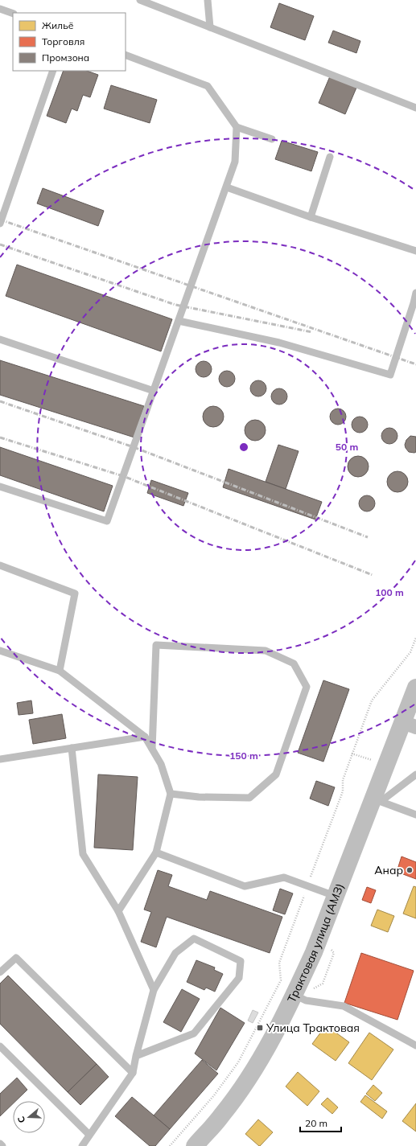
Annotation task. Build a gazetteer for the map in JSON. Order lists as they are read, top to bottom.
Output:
{
  "streets": {
    "street": ["Трактовая улица (АМЗ)"]
  },
  "places": {
    "other": ["Анар"],
    "transit": ["Улица Трактовая"]
  },
  "legend": ["Жильё", "Торговля", "Промзона"],
  "scale_bar": "20 m",
  "north": "left",
  "rings": ["50 m", "100 m", "150 m"]
}
